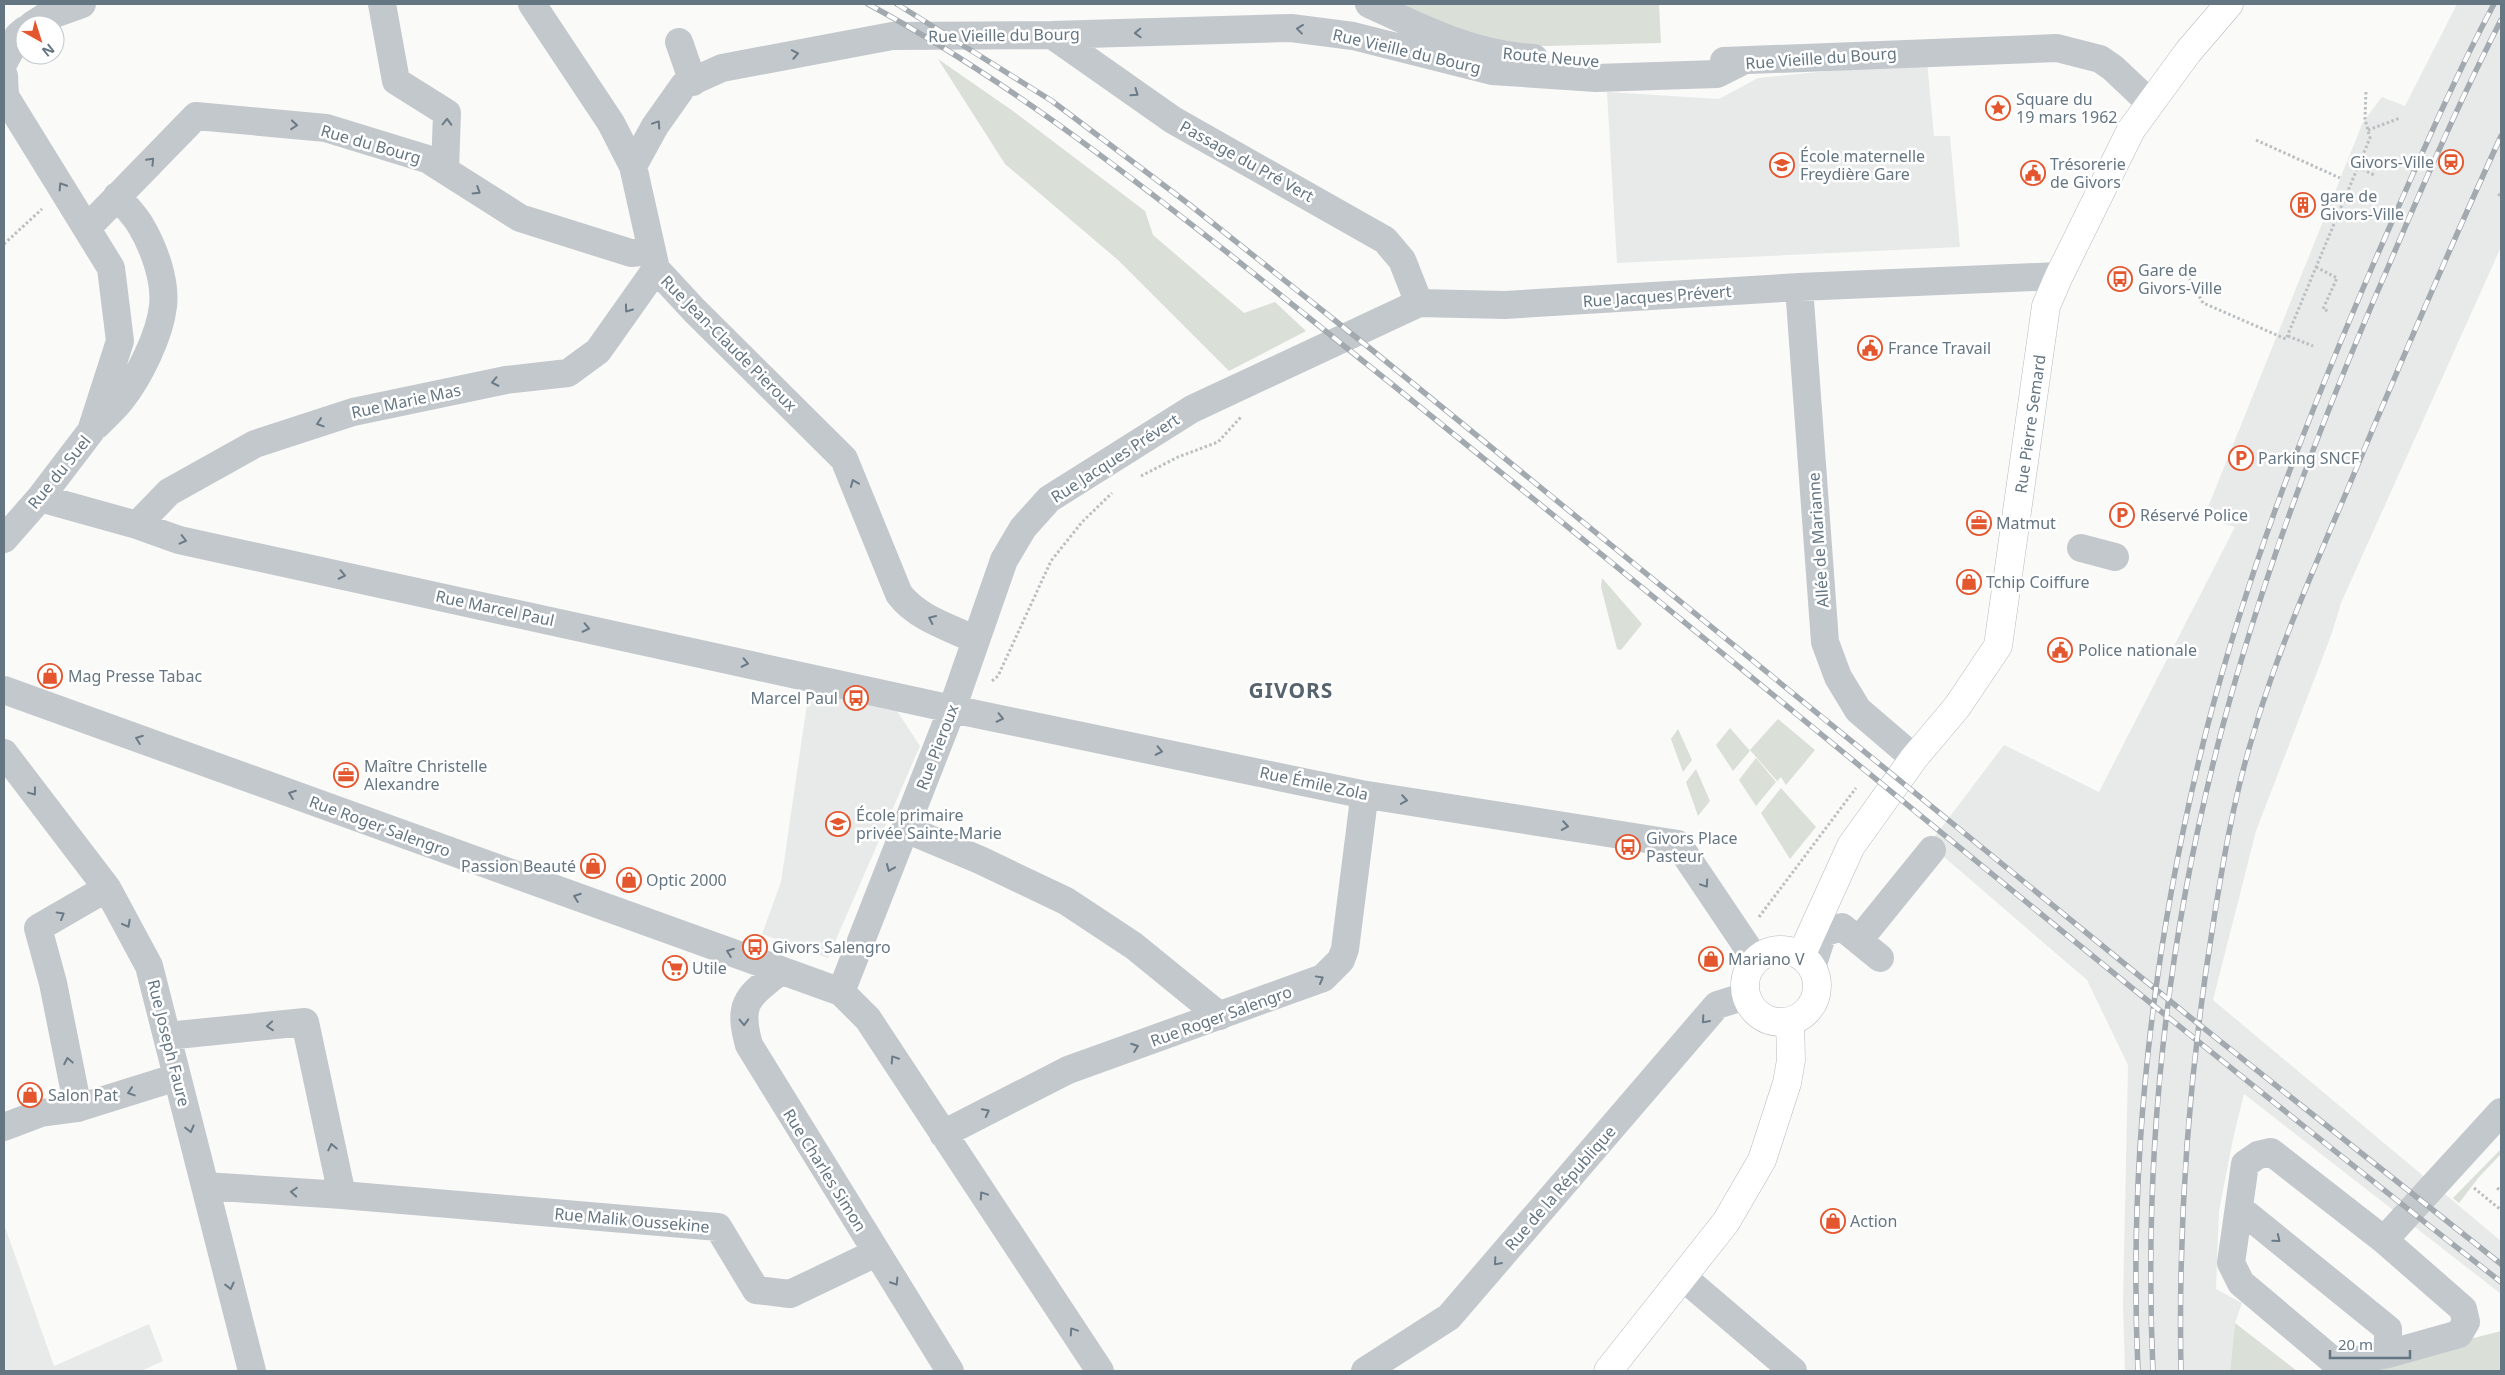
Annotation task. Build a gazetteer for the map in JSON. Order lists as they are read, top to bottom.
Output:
{
  "streets": {
    "main road": ["Rue Pierre Semard"],
    "street": [
      "Rue Vieille du Bourg",
      "Route Neuve",
      "Rue du Bourg",
      "Passage du Pré Vert",
      "Rue Jacques Prévert",
      "Rue Jean-Claude Pieroux",
      "Rue Marie Mas",
      "Rue du Suel",
      "Allée de Marianne",
      "Rue Marcel Paul",
      "Rue Pieroux",
      "Rue Émile Zola",
      "Rue Roger Salengro",
      "Rue Joseph Faure",
      "Rue Charles Simon",
      "Rue de la République",
      "Rue Malik Oussekine"
    ]
  },
  "crossings": [
    ["Rue Vieille du Bourg", "Route Neuve"],
    ["Rue Vieille du Bourg", "Passage du Pré Vert"],
    ["Rue Vieille du Bourg", "Rue Pierre Semard"],
    ["Rue du Bourg", "Rue Jean-Claude Pieroux"],
    ["Rue du Bourg", "Rue Marie Mas"],
    ["Rue du Bourg", "Rue du Suel"],
    ["Passage du Pré Vert", "Rue Jacques Prévert"],
    ["Rue Jacques Prévert", "Rue Jean-Claude Pieroux"],
    ["Rue Jacques Prévert", "Rue Pierre Semard"],
    ["Rue Jacques Prévert", "Allée de Marianne"],
    ["Rue Jacques Prévert", "Rue Pieroux"],
    ["Rue Jean-Claude Pieroux", "Rue Marie Mas"],
    ["Rue Jean-Claude Pieroux", "Rue Pieroux"],
    ["Rue Marie Mas", "Rue Marcel Paul"],
    ["Rue Pierre Semard", "Allée de Marianne"],
    ["Rue Pierre Semard", "Rue Émile Zola"],
    ["Rue Pierre Semard", "Rue de la République"],
    ["Rue du Suel", "Rue Marcel Paul"],
    ["Rue Marcel Paul", "Rue Pieroux"],
    ["Rue Marcel Paul", "Rue Émile Zola"],
    ["Rue Pieroux", "Rue Émile Zola"],
    ["Rue Pieroux", "Rue Roger Salengro"],
    ["Rue Émile Zola", "Rue Roger Salengro"],
    ["Rue Émile Zola", "Rue de la République"],
    ["Rue Roger Salengro", "Rue Charles Simon"],
    ["Rue Joseph Faure", "Rue Malik Oussekine"],
    ["Rue Charles Simon", "Rue Malik Oussekine"]
  ],
  "one_way": [
    "Rue du Bourg",
    "Passage du Pré Vert",
    "Rue Jean-Claude Pieroux",
    "Rue Marie Mas",
    "Rue Marcel Paul",
    "Rue Pieroux",
    "Rue Joseph Faure",
    "Rue de la République"
  ],
  "districts": ["GIVORS"],
  "places": {
    "place": ["Square du 19 mars 1962"],
    "station": ["Givors-Ville"],
    "school or university": ["École maternelle Freydière Gare", "École primaire privée Sainte-Marie"],
    "public building": ["Trésorerie de Givors", "France Travail", "Police nationale"],
    "building": ["gare de Givors-Ville"],
    "bus stop": [
      "Gare de Givors-Ville",
      "Marcel Paul",
      "Givors Place Pasteur",
      "Givors Salengro"
    ],
    "parking": ["Parking SNCF", "Réservé Police"],
    "office": ["Matmut", "Maître Christelle Alexandre"],
    "shop": [
      "Tchip Coiffure",
      "Mag Presse Tabac",
      "Passion Beauté",
      "Optic 2000",
      "Mariano V",
      "Salon Pat",
      "Action"
    ],
    "supermarket": ["Utile"]
  },
  "scale_bar": "20 m",
  "north": "bottom right"
}
